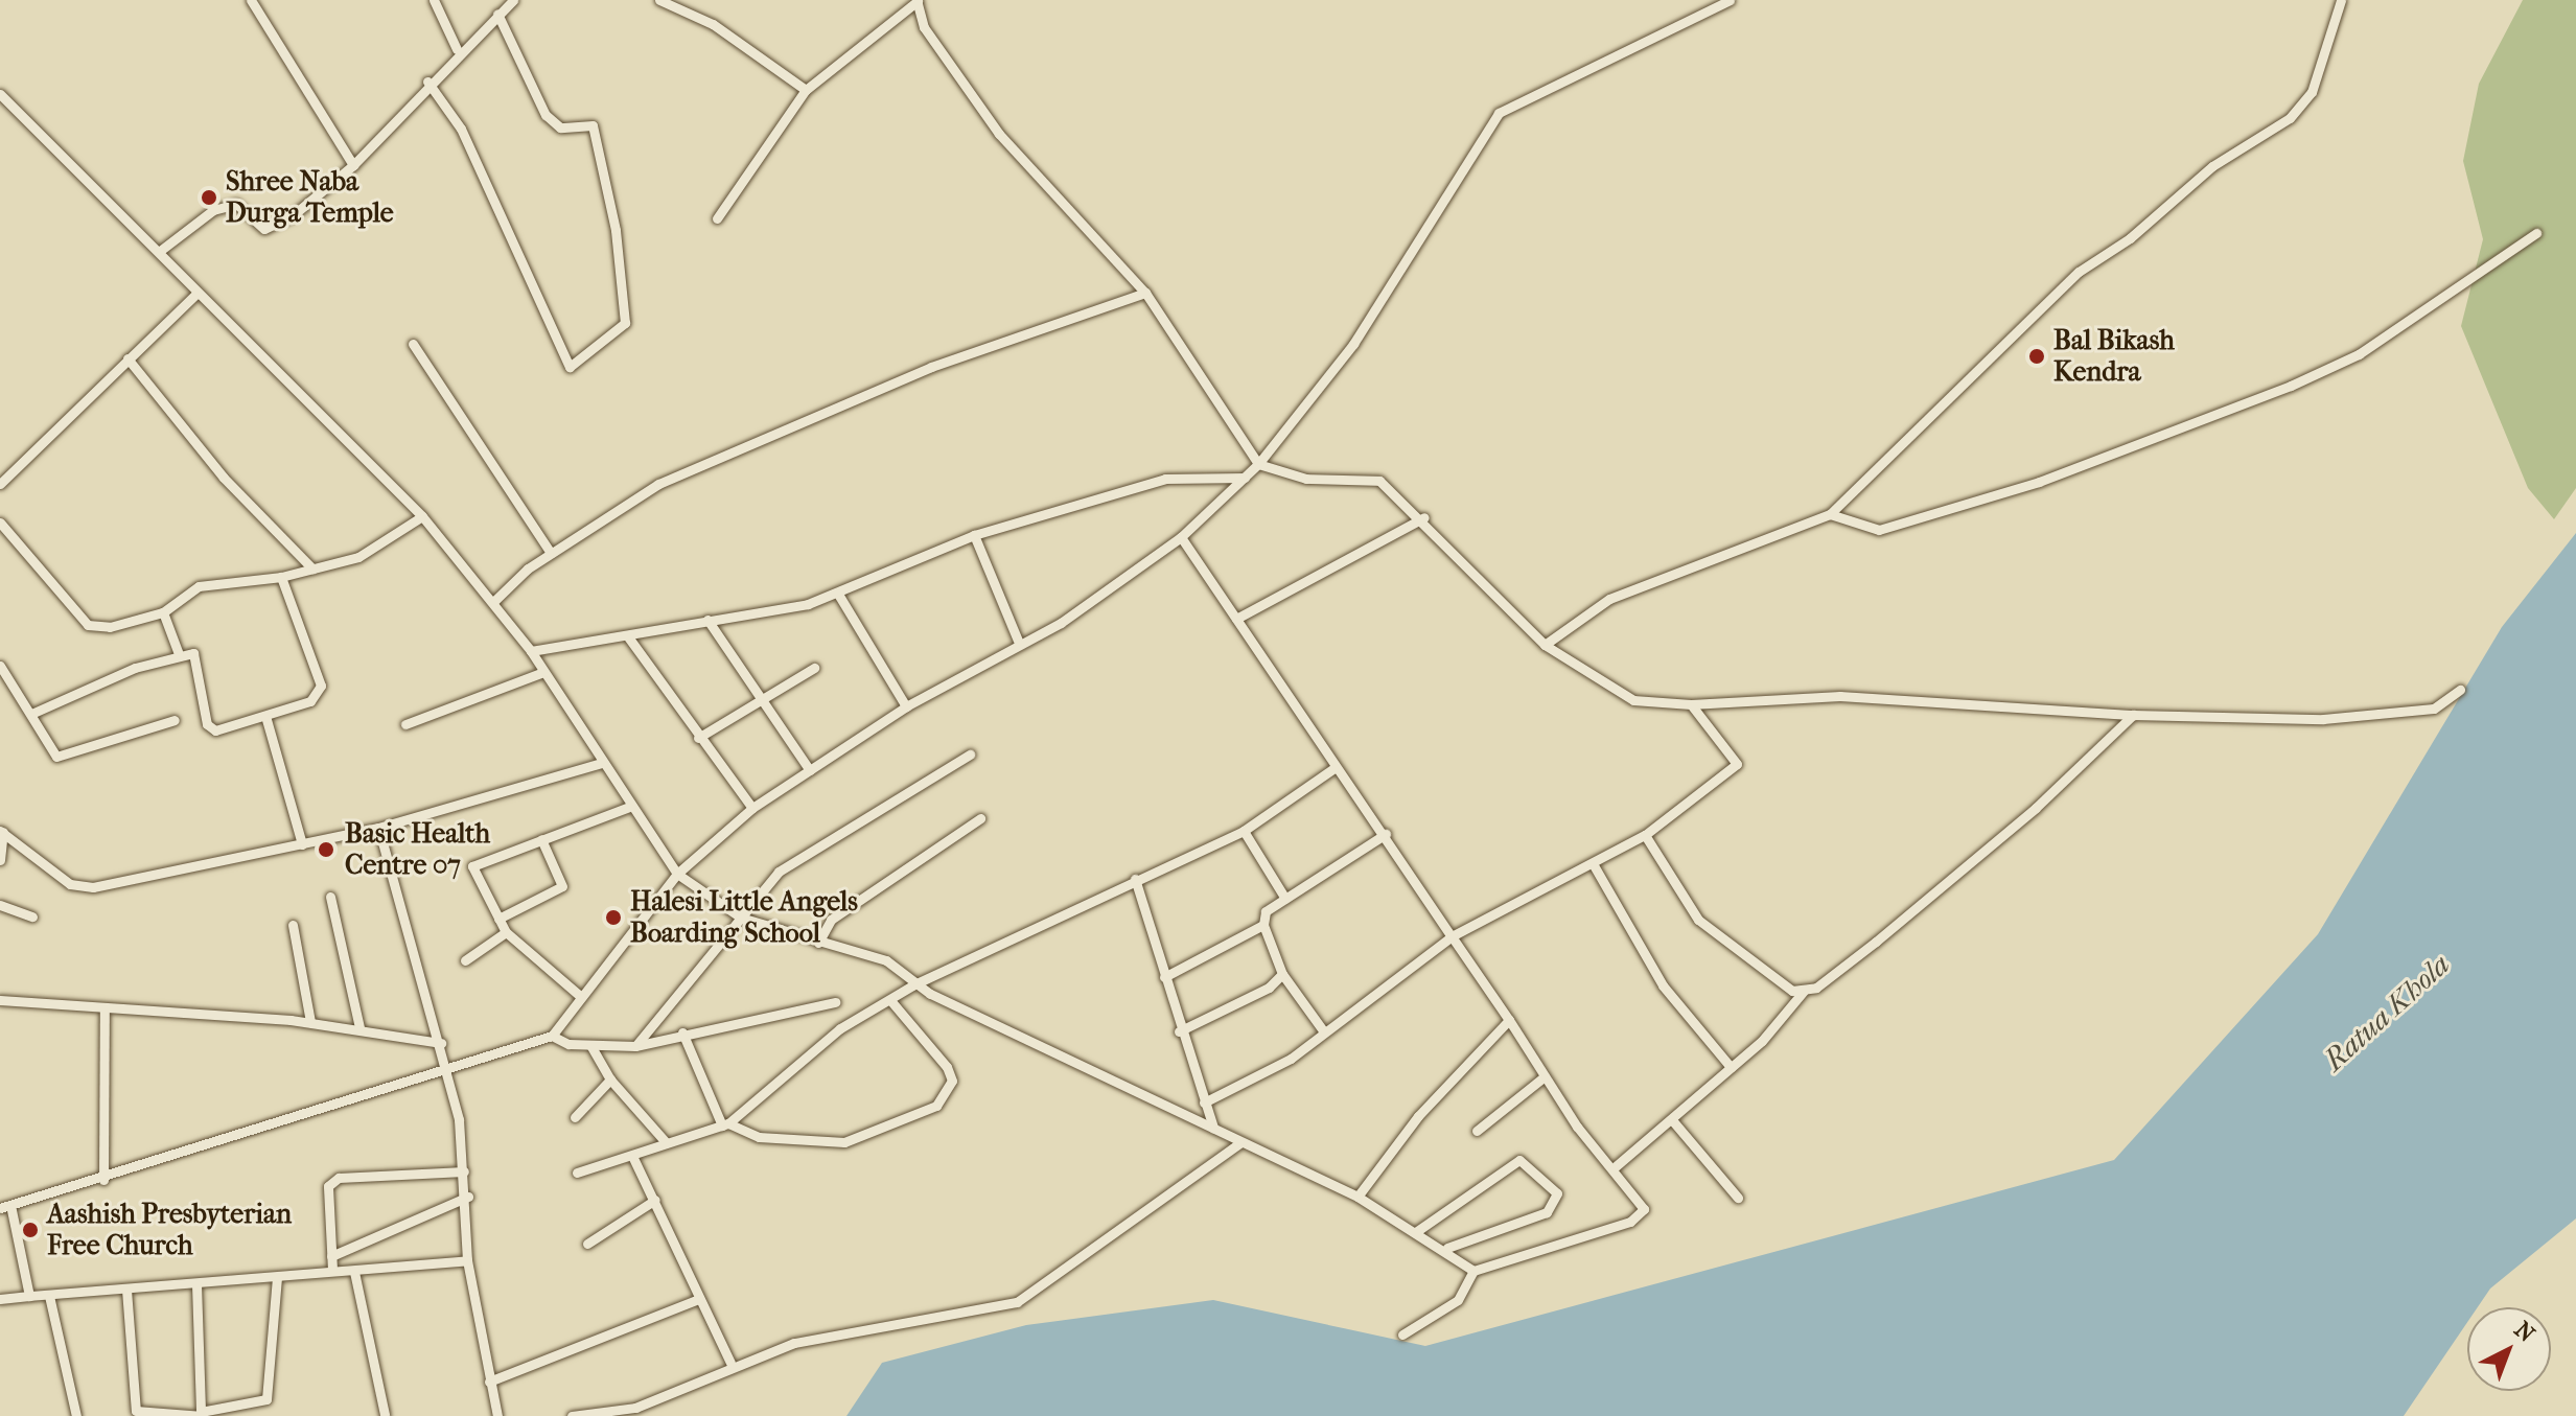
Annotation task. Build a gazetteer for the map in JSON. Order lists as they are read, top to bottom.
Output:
{
  "water": ["Ratua Khola"],
  "places": [
    "Shree Naba Durga Temple",
    "Bal Bikash Kendra",
    "Basic Health Centre 07",
    "Halesi Little Angels Boarding School",
    "Aashish Presbyterian Free Church"
  ],
  "north": "top right"
}
